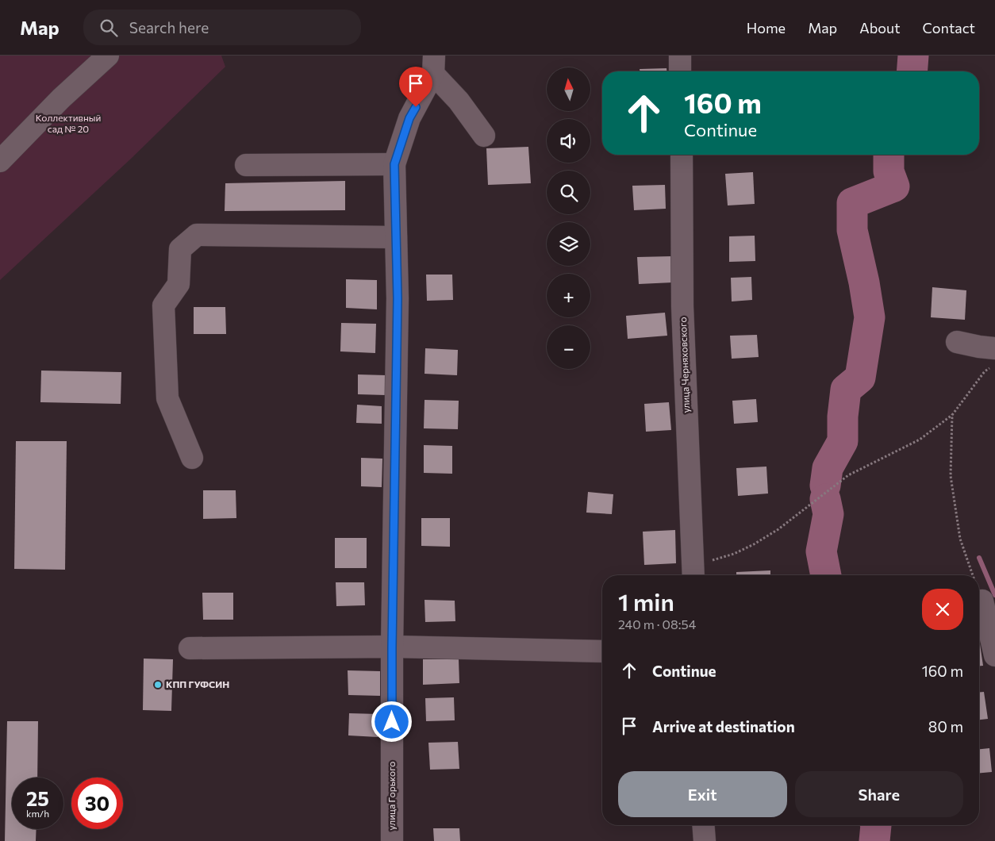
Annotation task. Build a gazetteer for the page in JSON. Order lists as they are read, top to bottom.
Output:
{
  "streets": {
    "street": ["улица Черняховского", "улица Горького"]
  },
  "parks": ["Коллективный сад № 20"],
  "places": ["КПП ГУФСИН"],
  "north": "top",
  "page": {
    "header": "Map",
    "search": "Search here",
    "nav": [
      "Home",
      "Map",
      "About",
      "Contact"
    ],
    "map_buttons": ["+", "−"],
    "turn": ["160 m", "Continue"],
    "heading": ["1 min", "240 m · 08:54"],
    "list": [
      {
        "name": "Continue",
        "value": "160 m"
      },
      {
        "name": "Arrive at destination",
        "value": "80 m"
      }
    ],
    "buttons": ["Exit", "Share"],
    "speed": "25 km/h",
    "limit": "30"
  }
}
